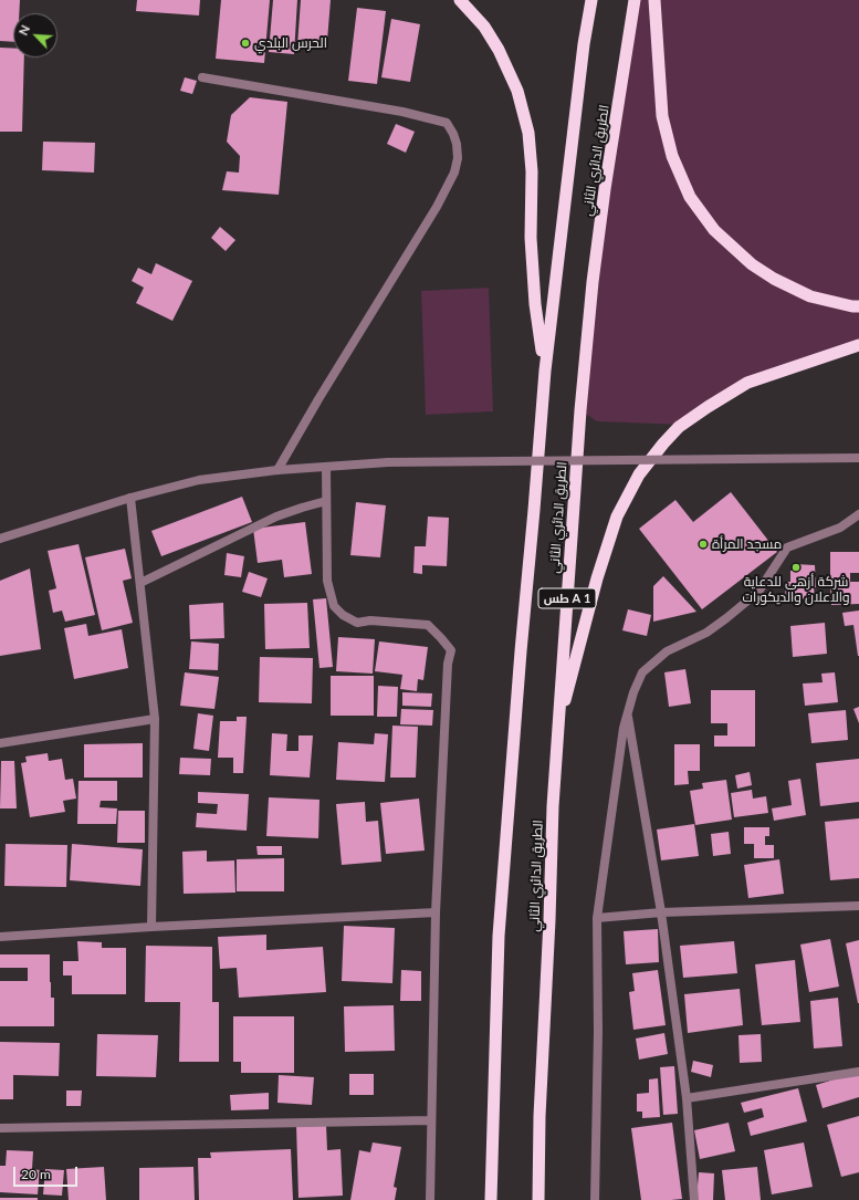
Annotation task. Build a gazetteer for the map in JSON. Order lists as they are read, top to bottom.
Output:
{
  "streets": {
    "highway": ["الطريق الدائري الثاني", "طس A 1"]
  },
  "places": ["الحرس البلدي", "مسجد المرأة", "شركة أزهى للدعاية والاعلان والديكورات"],
  "scale_bar": "20 m",
  "north": "top left"
}
